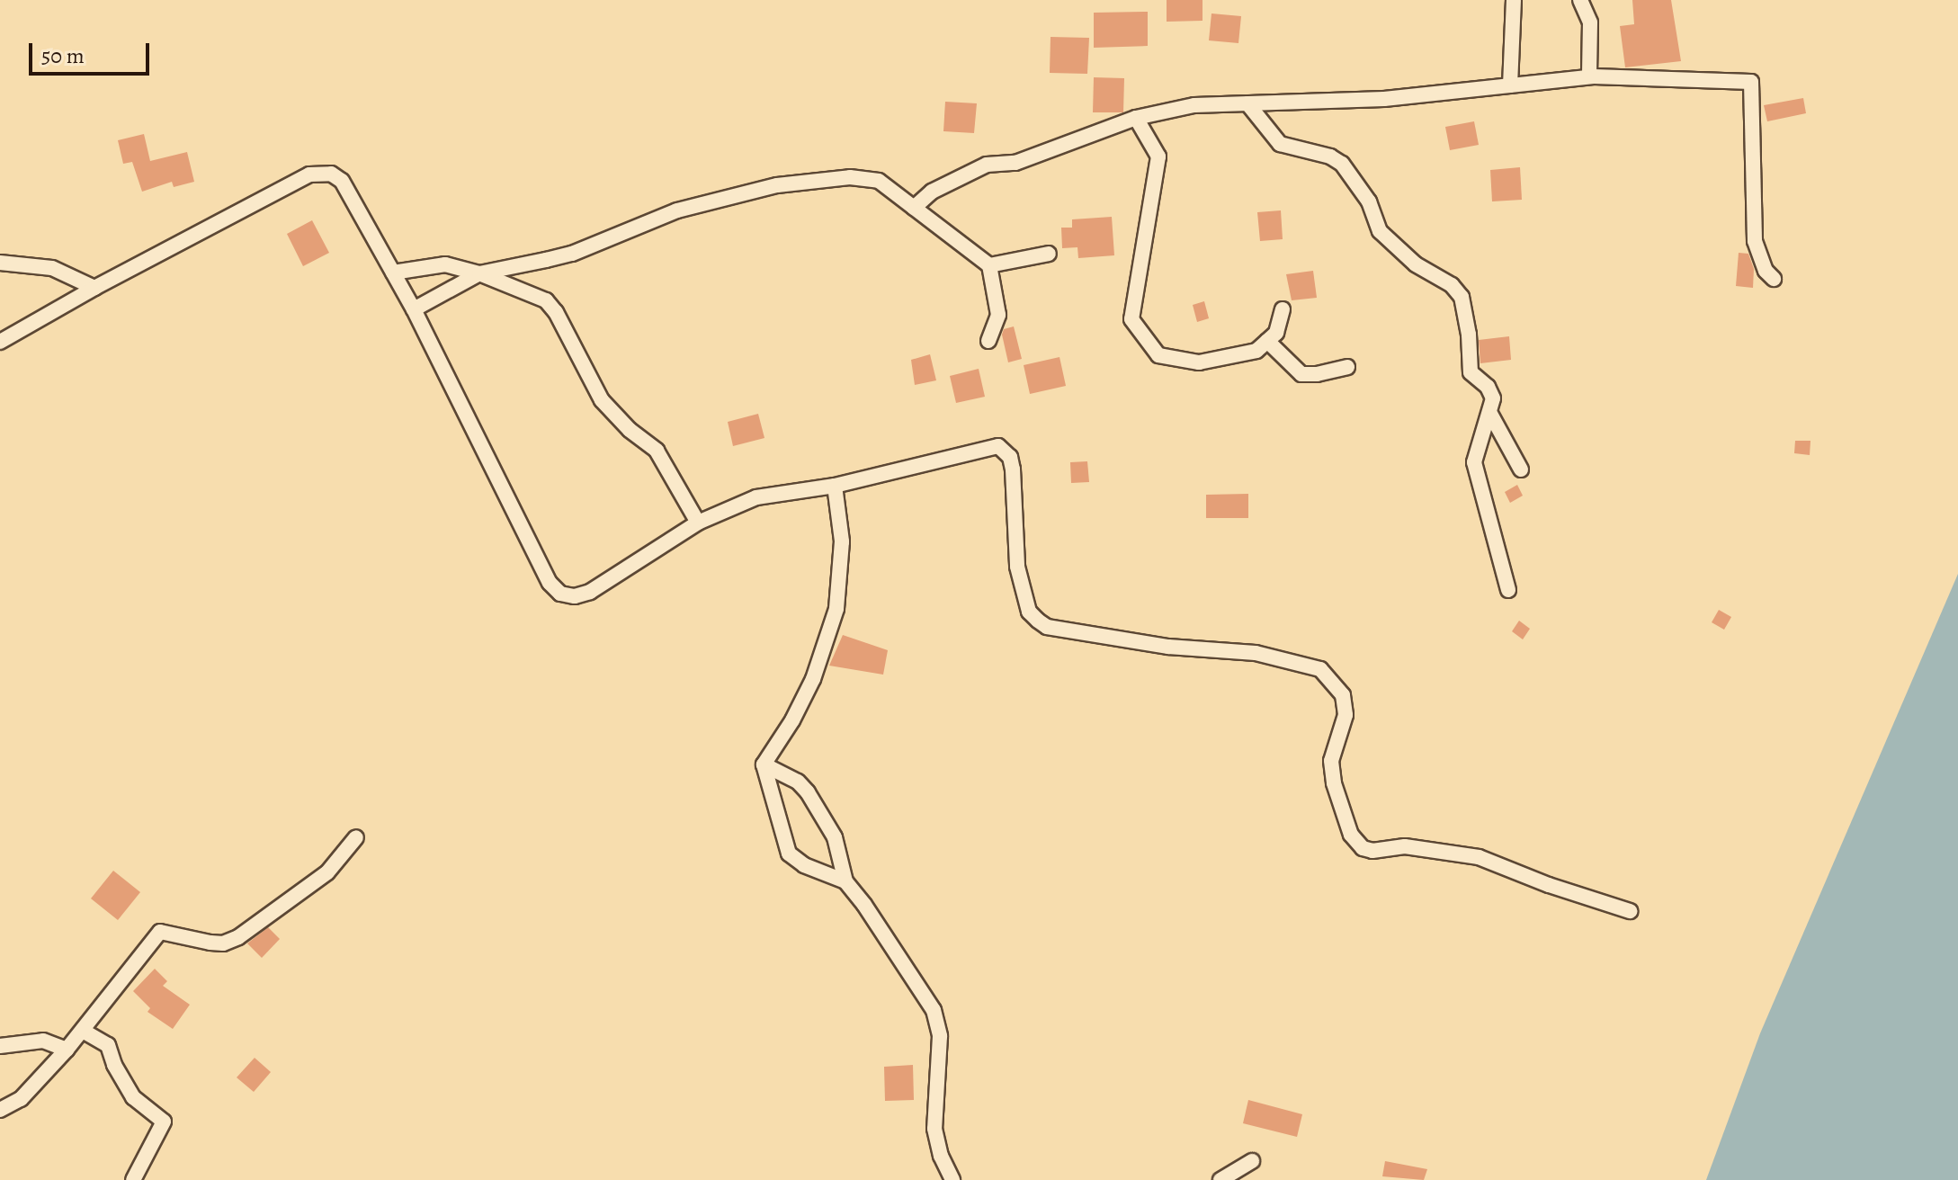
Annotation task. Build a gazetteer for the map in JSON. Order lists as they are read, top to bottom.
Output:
{
  "scale_bar": "50 m"
}
